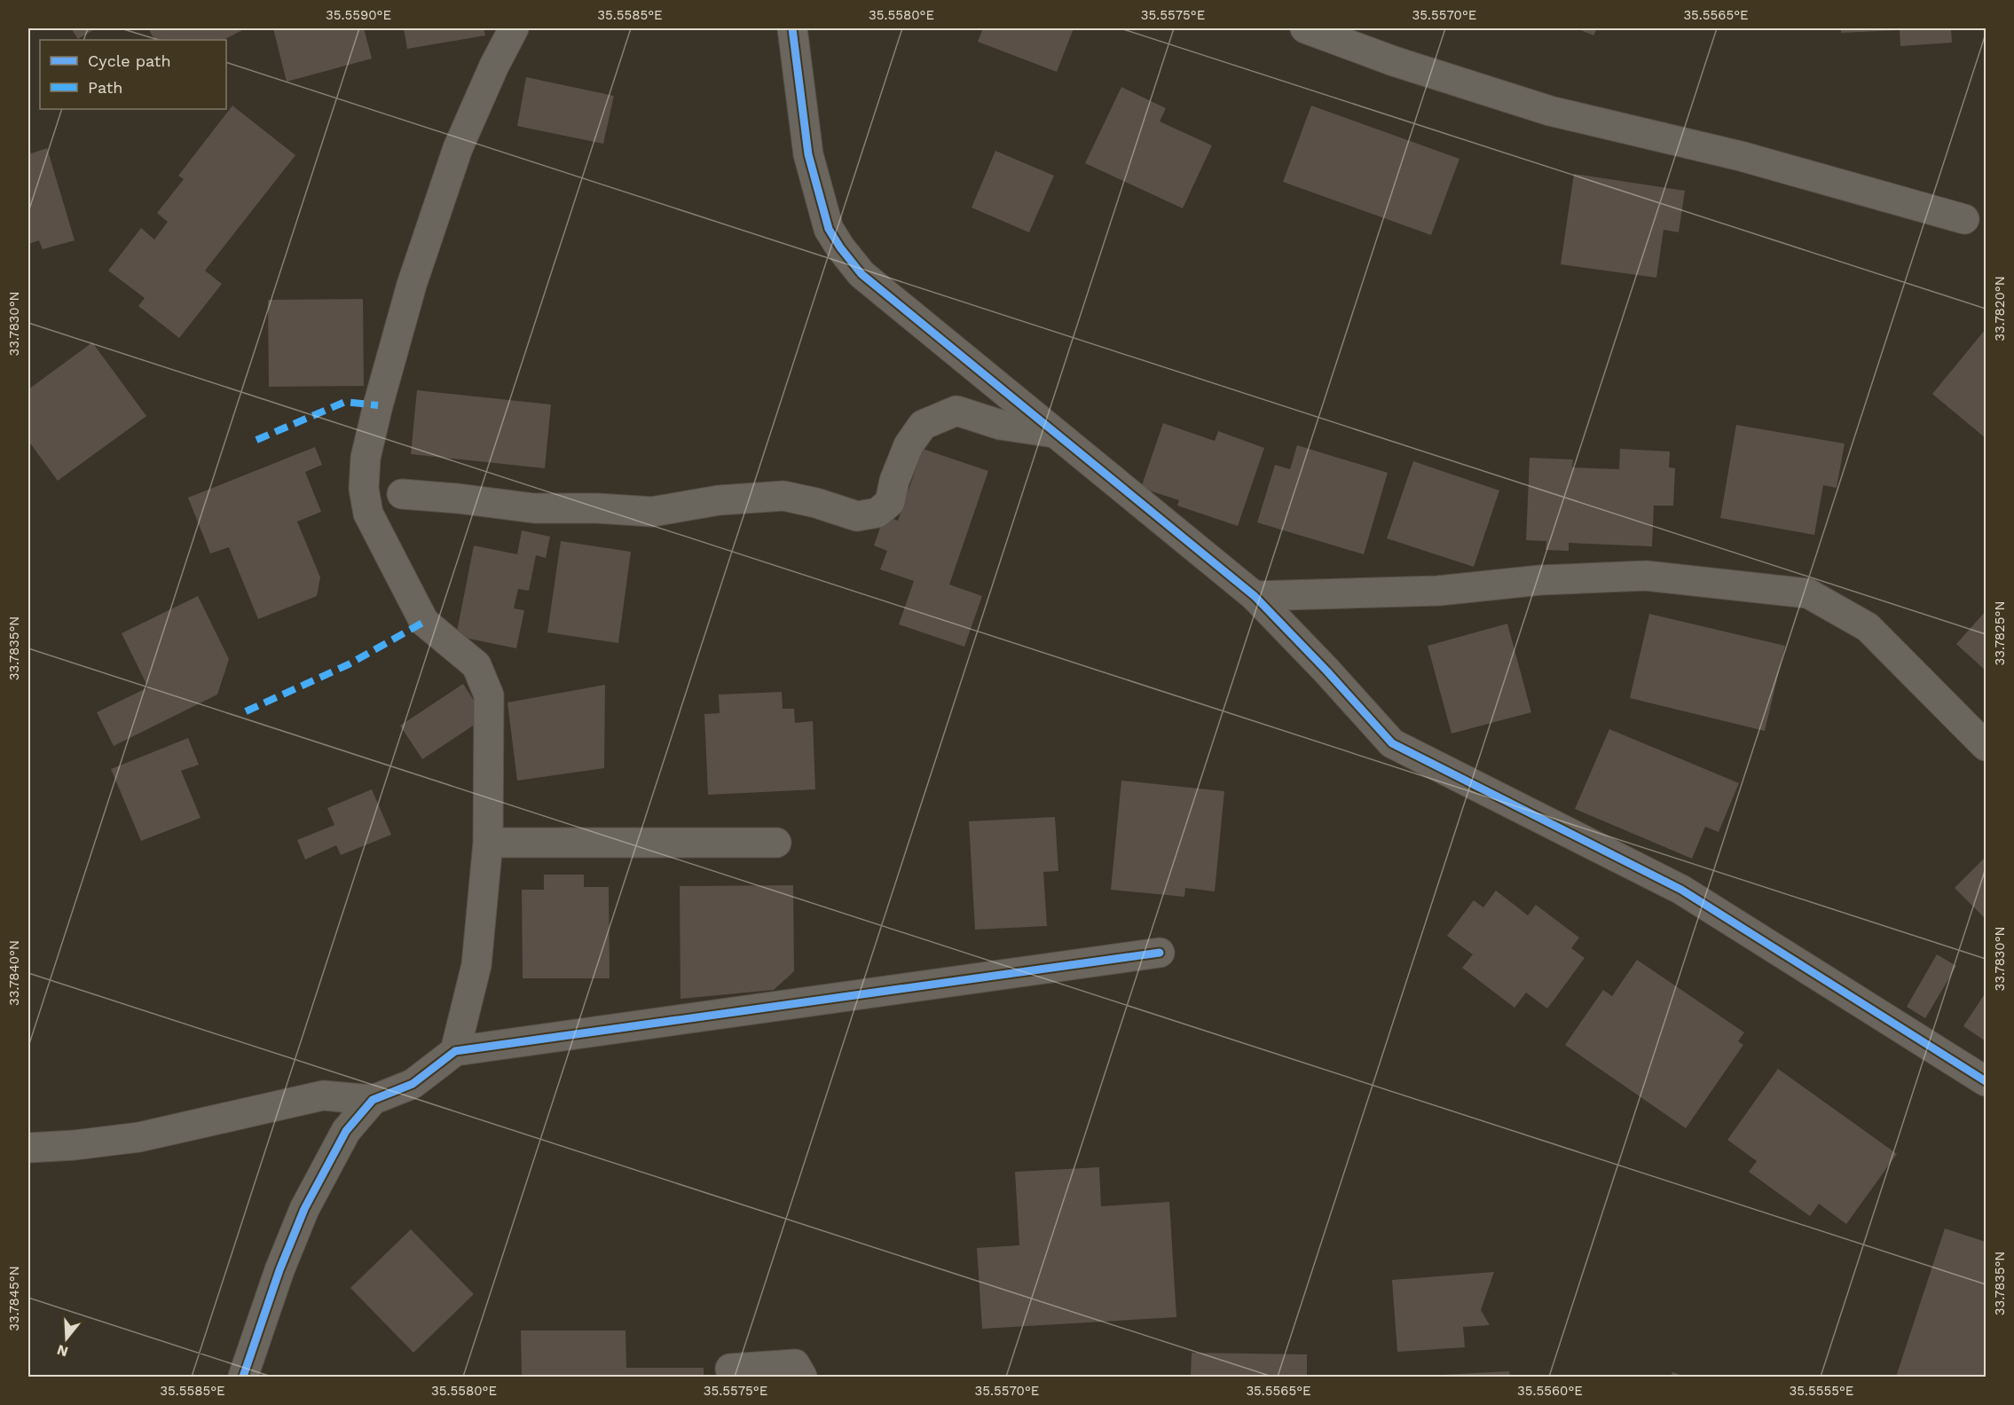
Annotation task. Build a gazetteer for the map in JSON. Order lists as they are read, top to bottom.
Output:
{
  "legend": ["Cycle path", "Path"],
  "north": "bottom",
  "coordinates": [
    "35.5590°E",
    "35.5585°E",
    "35.5580°E",
    "35.5575°E",
    "35.5570°E",
    "35.5565°E",
    "33.7820°N",
    "33.7830°N",
    "33.7825°N",
    "33.7835°N",
    "33.7840°N",
    "33.7845°N",
    "35.5560°E",
    "35.5555°E"
  ]
}
